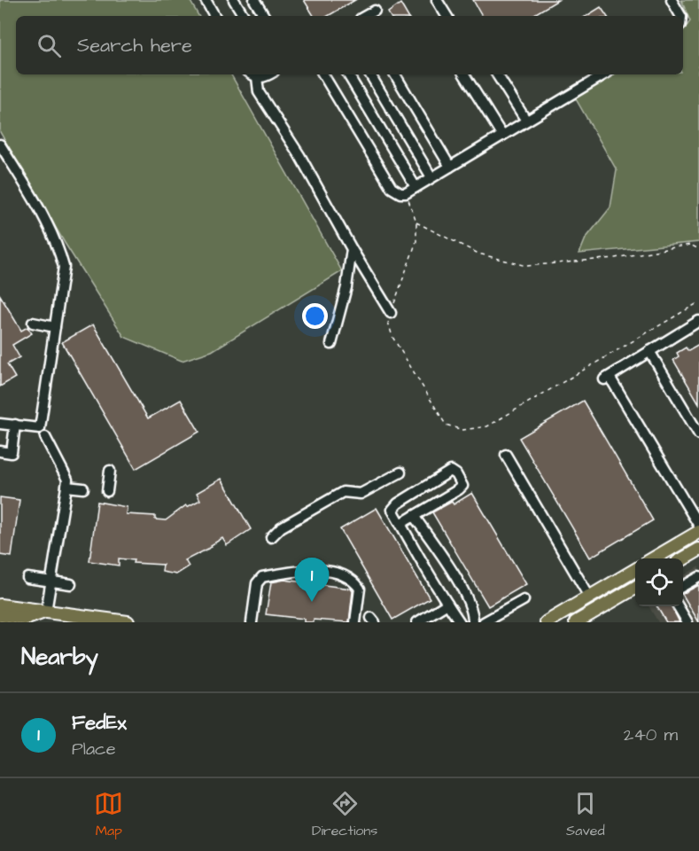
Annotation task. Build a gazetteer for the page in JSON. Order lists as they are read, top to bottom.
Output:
{
  "page": {
    "search": "Search here",
    "pins": "1",
    "heading": "Nearby",
    "list": [
      {
        "mark": "1",
        "name": "FedEx",
        "note": "Place",
        "value": "240 m"
      }
    ],
    "nav": ["Map", "Directions", "Saved"]
  }
}
